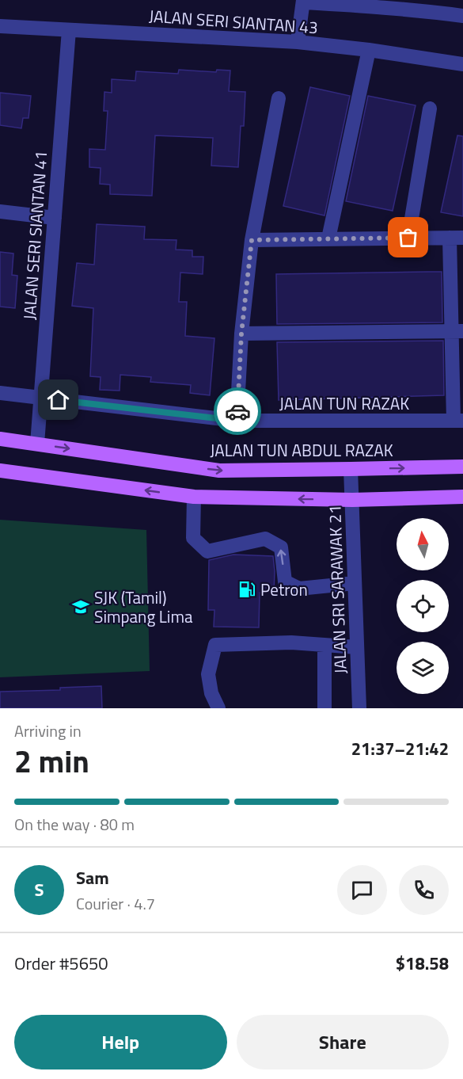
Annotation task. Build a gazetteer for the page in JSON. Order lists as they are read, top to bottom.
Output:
{
  "streets": {
    "main road": ["JALAN TUN ABDUL RAZAK"],
    "street": [
      "JALAN SERI SIANTAN 43",
      "JALAN SERI SIANTAN 41",
      "JALAN TUN RAZAK",
      "JALAN SRI SARAWAK 21"
    ]
  },
  "crossings": [
    ["JALAN SERI SIANTAN 43", "JALAN SERI SIANTAN 41"],
    ["JALAN SERI SIANTAN 41", "JALAN TUN RAZAK"],
    ["JALAN SERI SIANTAN 41", "JALAN TUN ABDUL RAZAK"],
    ["JALAN TUN ABDUL RAZAK", "JALAN SRI SARAWAK 21"]
  ],
  "places": {
    "fuel station": ["Petron"],
    "school or university": ["SJK (Tamil) Simpang Lima"]
  },
  "north": "top",
  "page": {
    "heading": ["2 min", "Arriving in", "21:37–21:42"],
    "panel": [
      "Sam",
      "Courier · 4.7",
      "Order #5650",
      "$18.58"
    ],
    "bar": "On the way · 80 m",
    "round": "S",
    "buttons": ["Help", "Share"]
  }
}
